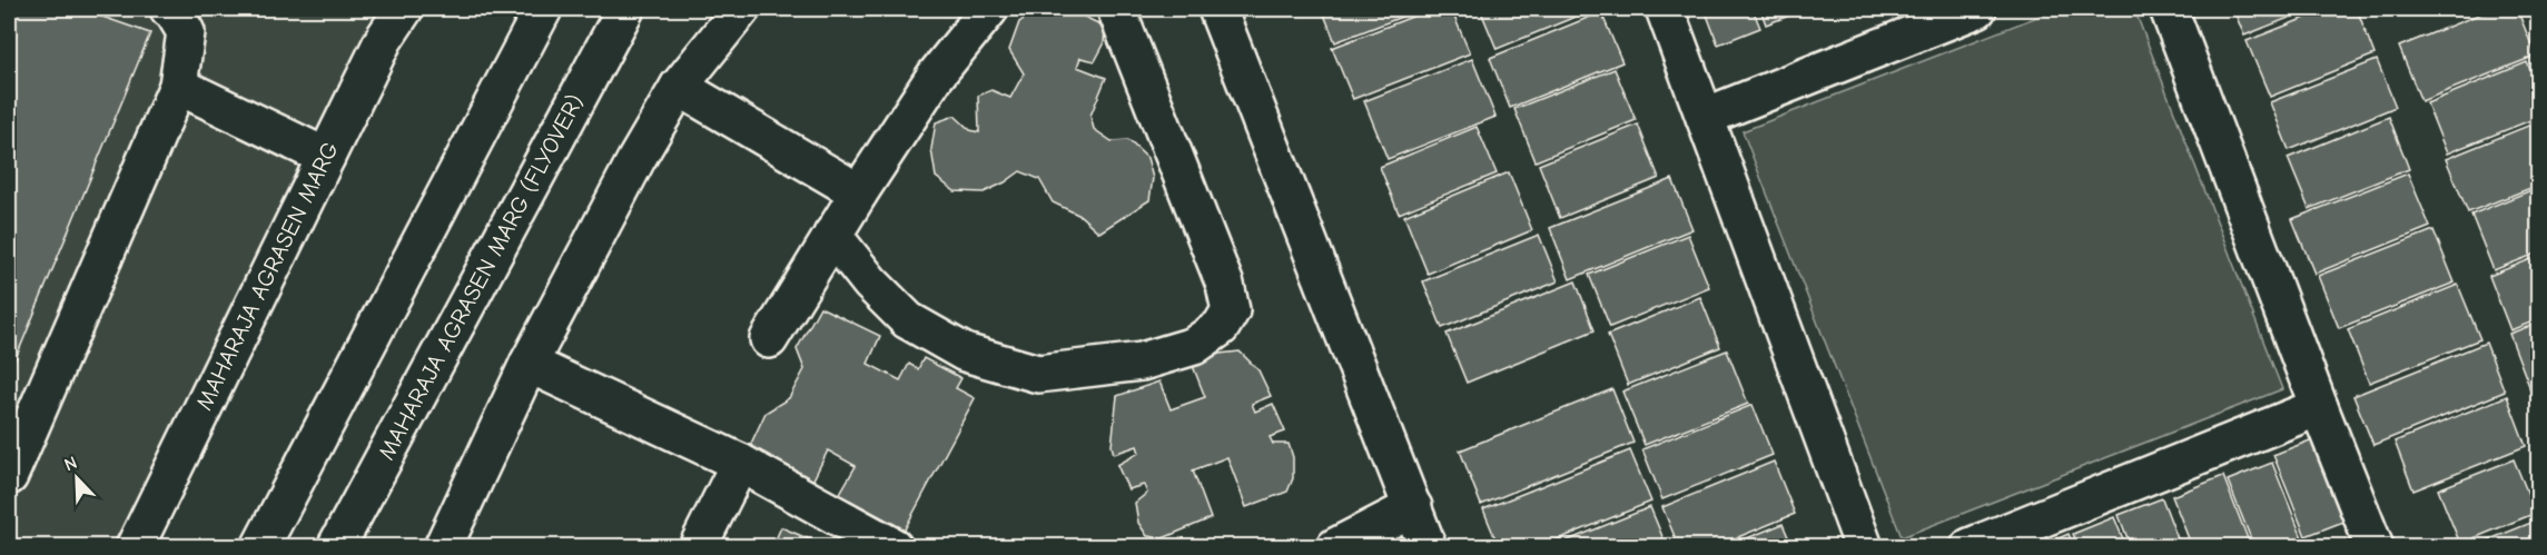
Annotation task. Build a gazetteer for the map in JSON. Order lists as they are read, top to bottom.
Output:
{
  "streets": {
    "street": ["MAHARAJA AGRASEN MARG", "MAHARAJA AGRASEN MARG (FLYOVER)"]
  },
  "north": "top left"
}
